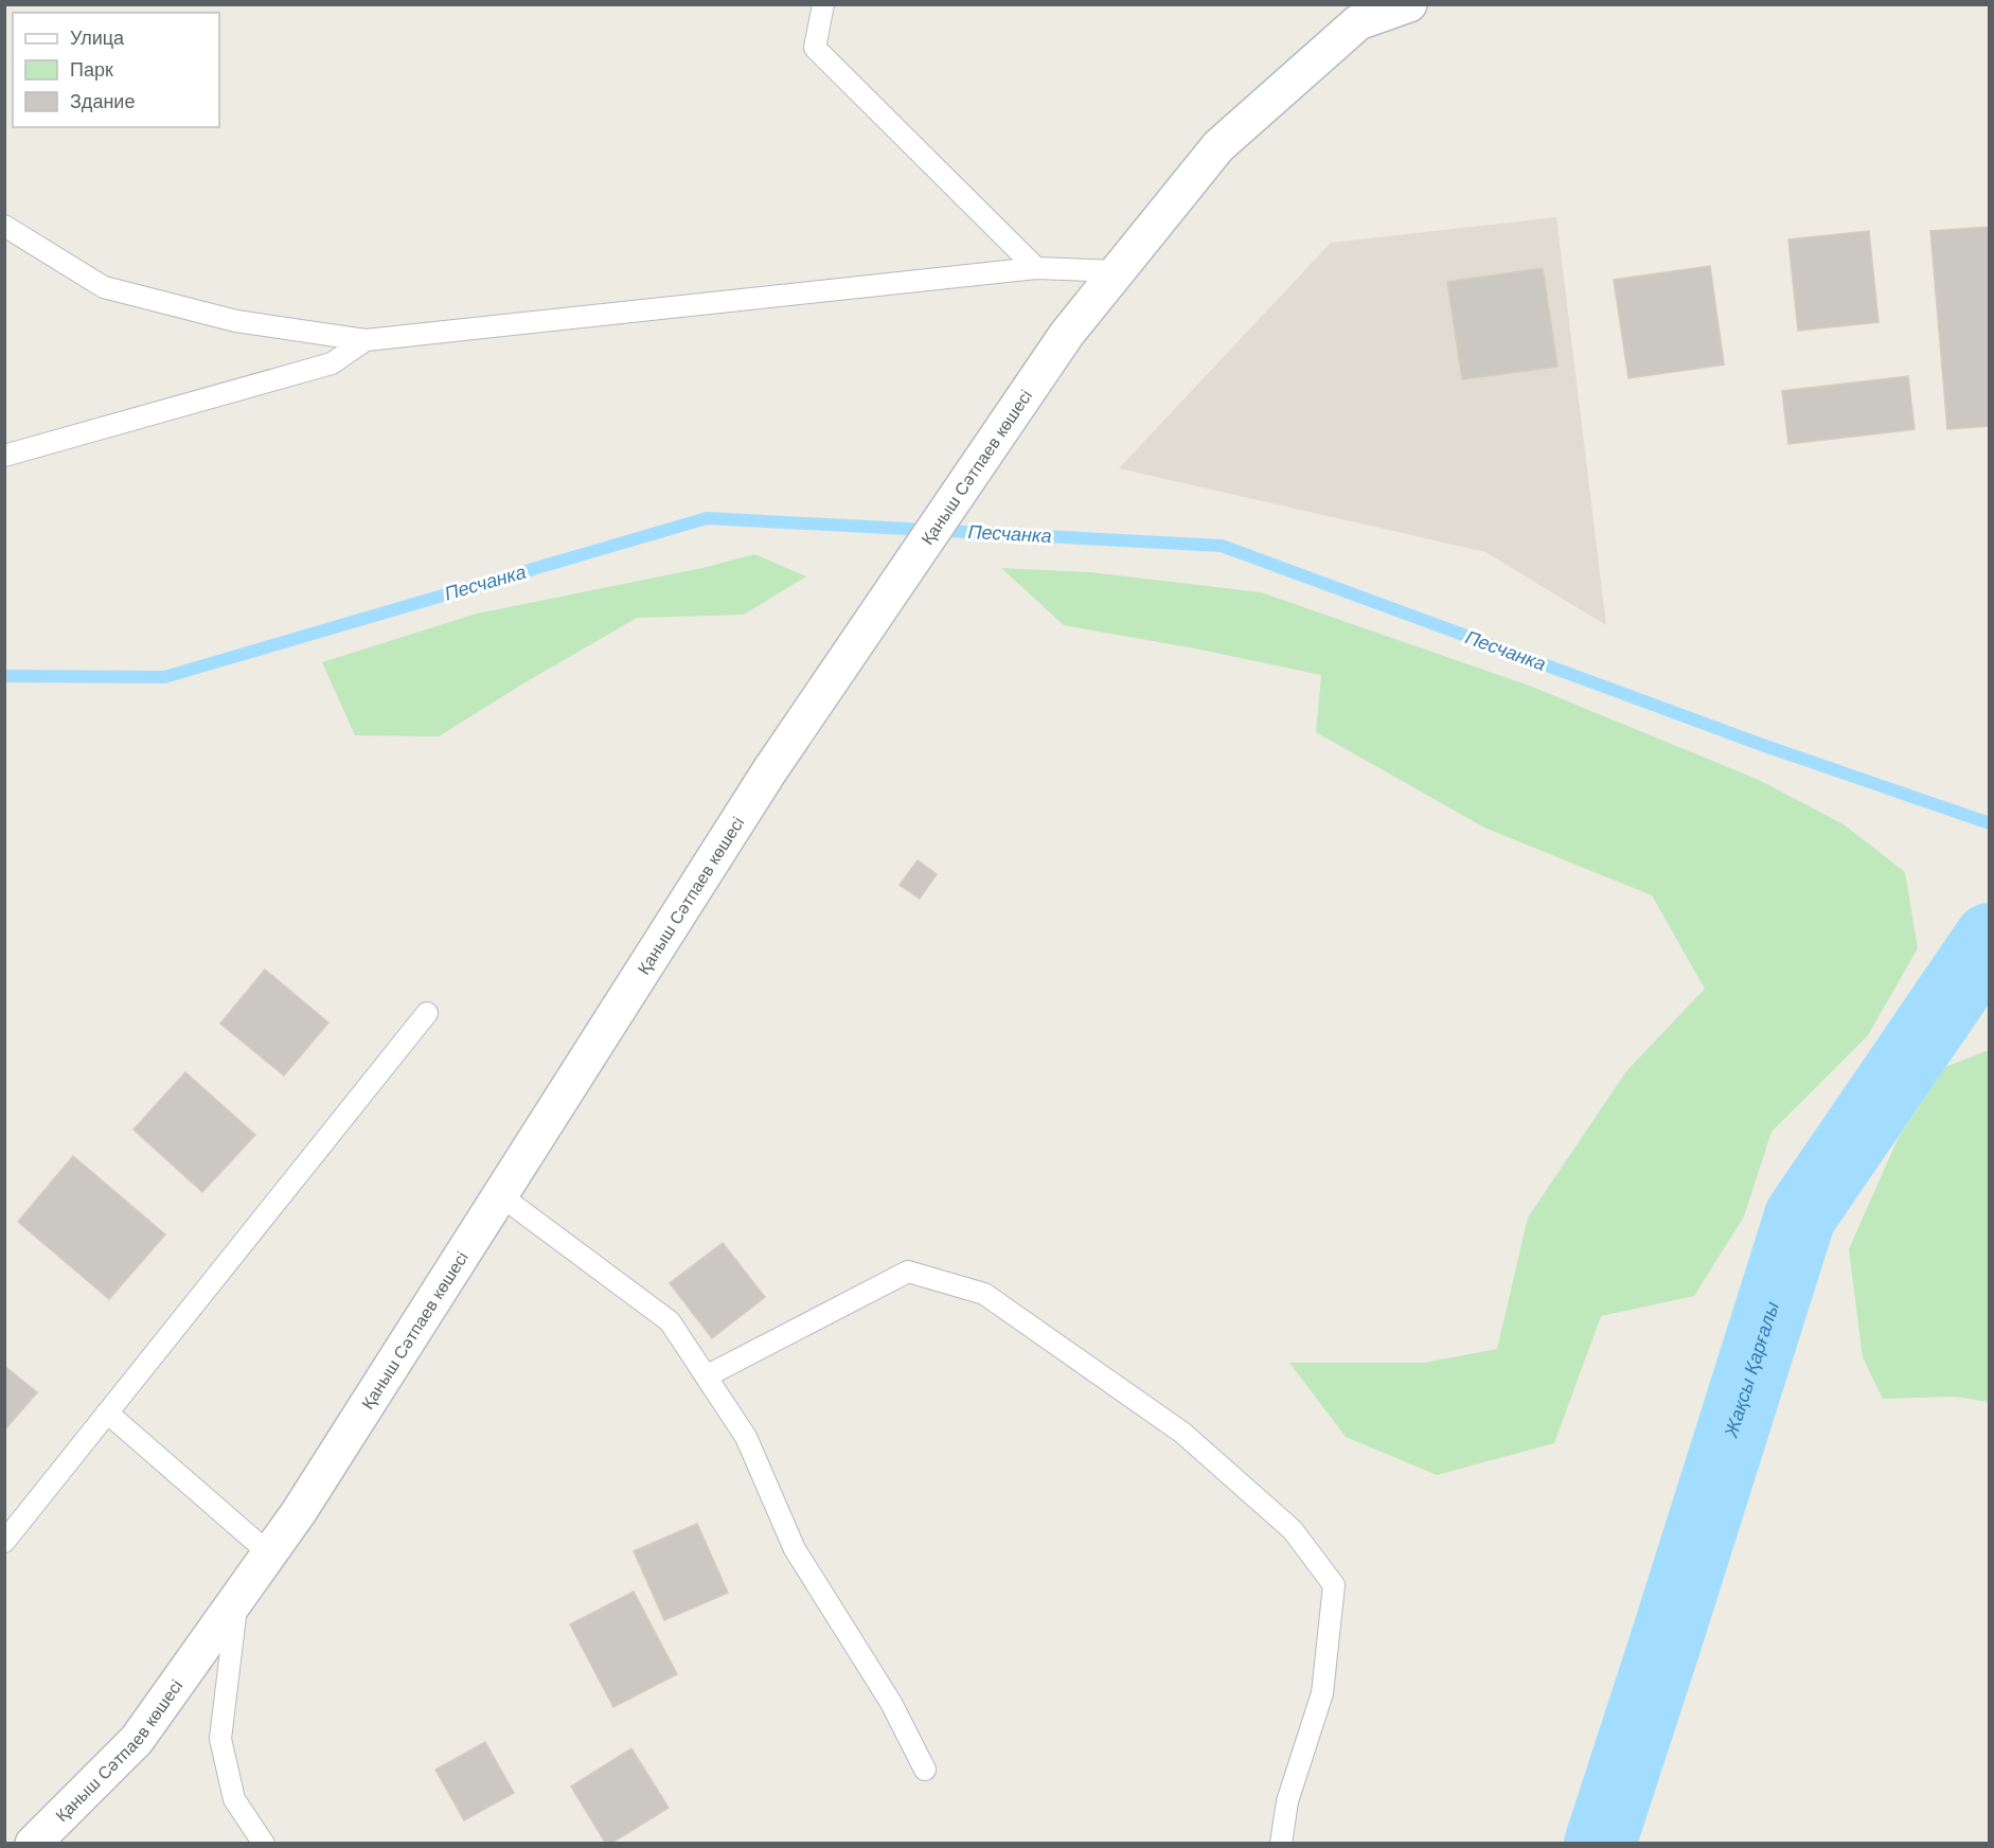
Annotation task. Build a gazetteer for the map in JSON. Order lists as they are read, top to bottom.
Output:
{
  "streets": {
    "street": ["Қаныш Сәтпаев көшесі"]
  },
  "water": ["Песчанка", "Жақсы Қарғалы"],
  "legend": ["Улица", "Парк", "Здание"]
}
